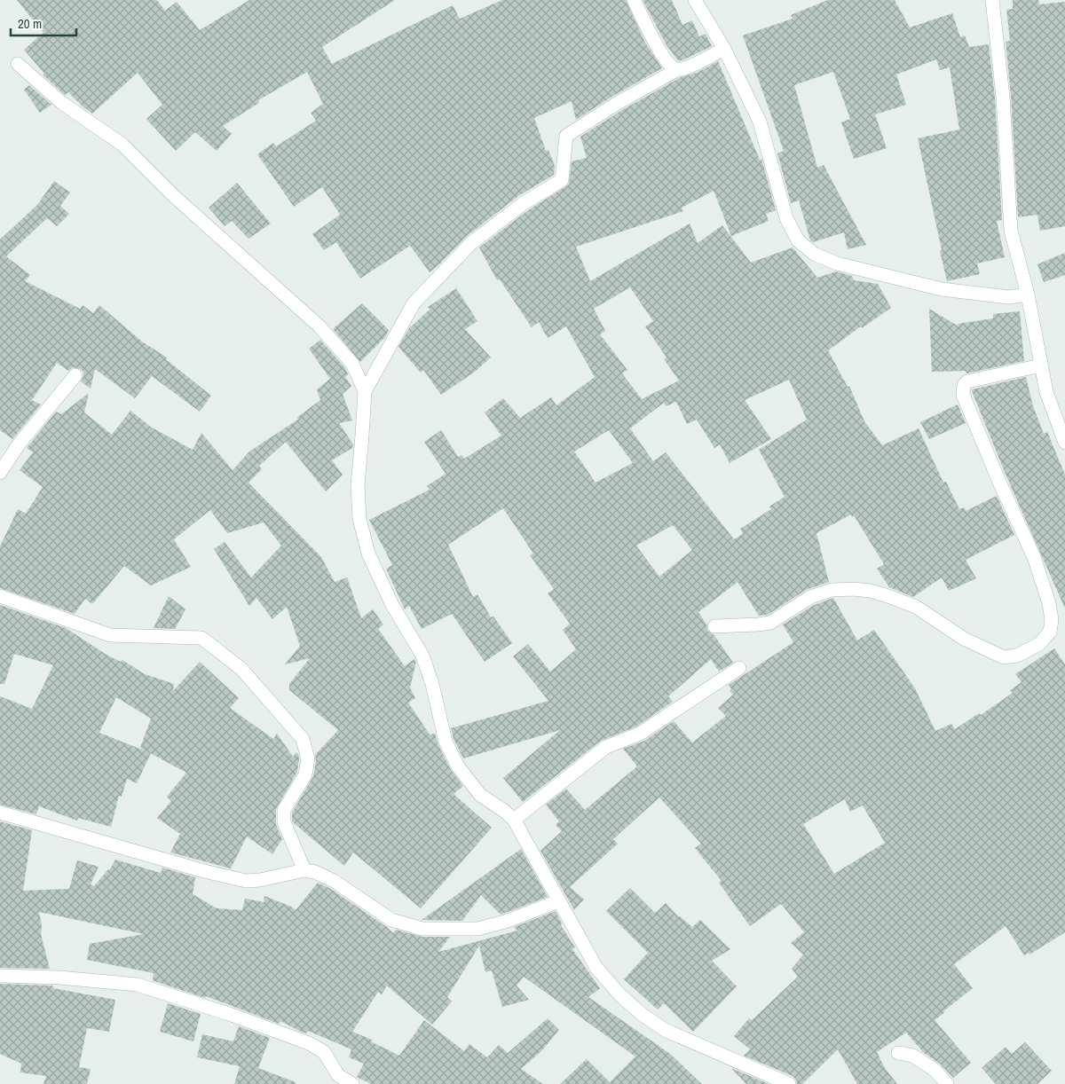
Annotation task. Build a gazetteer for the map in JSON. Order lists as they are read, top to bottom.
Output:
{
  "scale_bar": "20 m"
}
